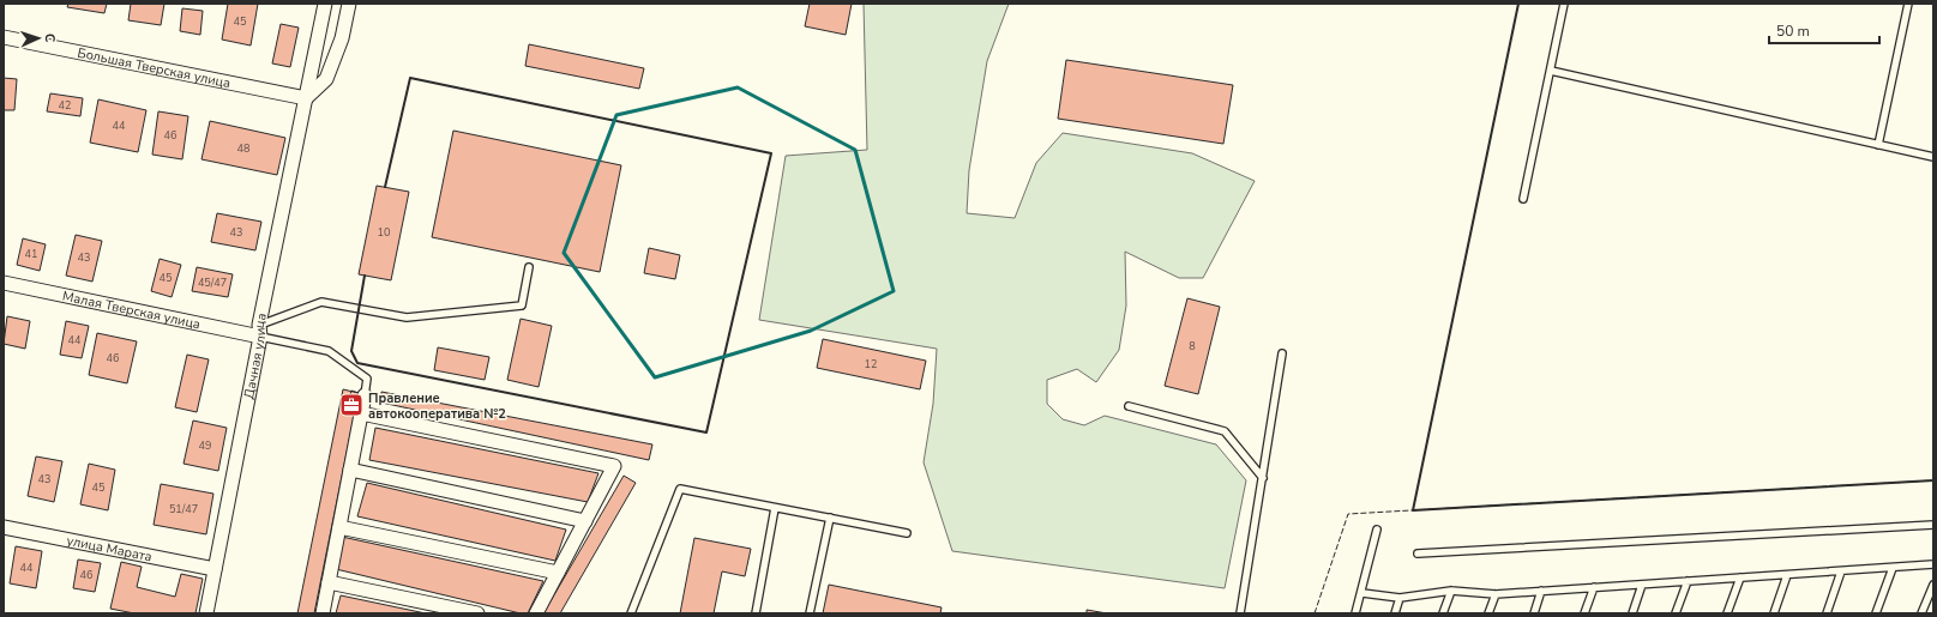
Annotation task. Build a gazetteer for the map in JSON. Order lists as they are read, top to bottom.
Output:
{
  "streets": {
    "street": [
      "Большая Тверская улица",
      "Малая Тверская улица",
      "Дачная улица",
      "улица Марата"
    ]
  },
  "crossings": [
    ["Большая Тверская улица", "Дачная улица"],
    ["Малая Тверская улица", "Дачная улица"],
    ["Дачная улица", "улица Марата"]
  ],
  "places": {
    "office": ["Правление автокооператива №2"]
  },
  "house_numbers": [
    "45",
    "42",
    "44",
    "46",
    "48",
    "43",
    "10",
    "41",
    "43",
    "45",
    "45/47",
    "44",
    "8",
    "46",
    "12",
    "49",
    "43",
    "45",
    "51/47",
    "44",
    "46"
  ],
  "scale_bar": "50 m",
  "north": "right"
}
